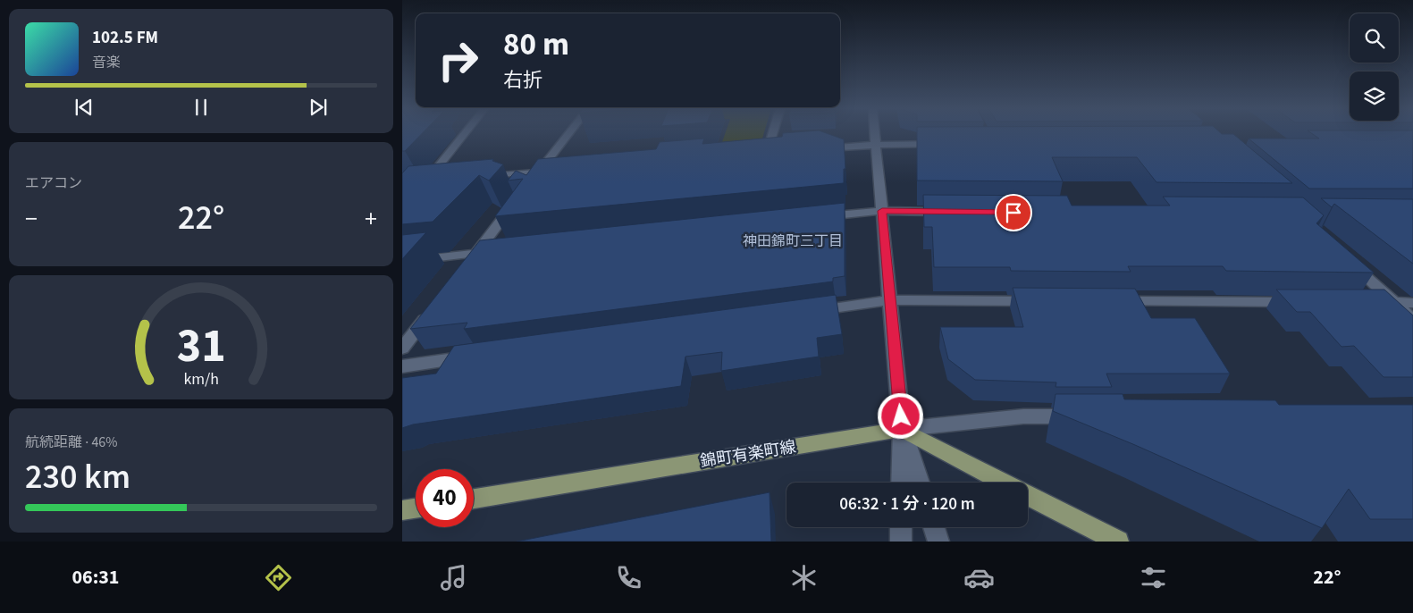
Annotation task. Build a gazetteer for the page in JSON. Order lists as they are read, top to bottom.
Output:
{
  "streets": {
    "main road": ["錦町有楽町線"]
  },
  "districts": ["神田錦町三丁目"],
  "page": {
    "turn": ["80 m", "右折"],
    "song": ["102.5 FM", "音楽"],
    "tile": [
      "エアコン",
      ["航続距離 · 46%", "230 km"]
    ],
    "heat": ["−", "22°", "+"],
    "limit": "40",
    "trip": "06:32 · 1 分 · 120 m",
    "tabs": ["06:31", "22°"],
    "gauge": ["31", "km/h"]
  }
}
